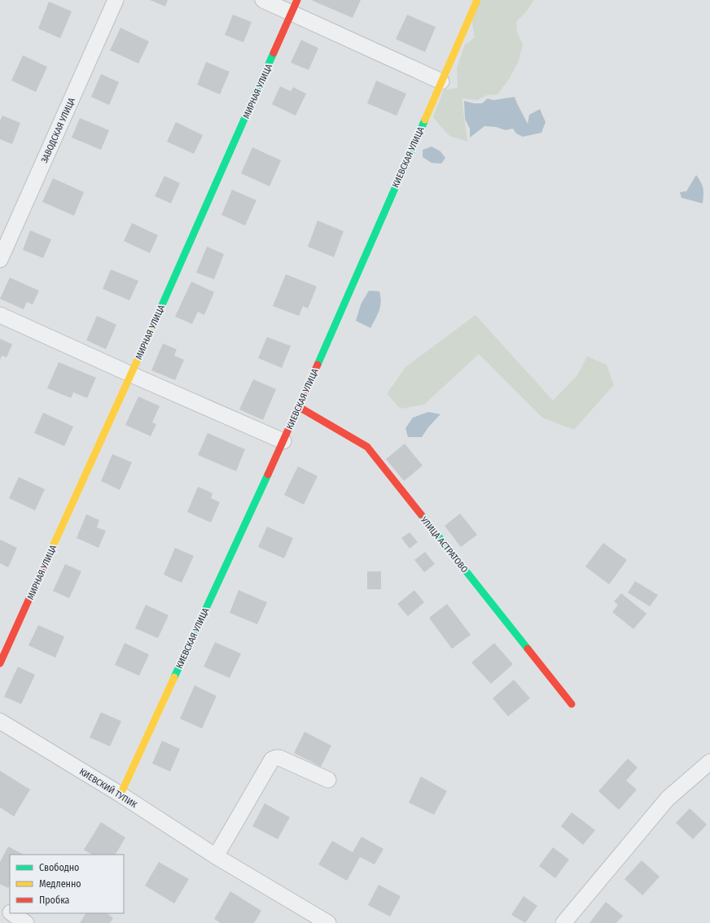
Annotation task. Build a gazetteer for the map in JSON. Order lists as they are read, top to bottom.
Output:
{
  "streets": {
    "street": [
      "МИРНАЯ УЛИЦА",
      "ЗАВОДСКАЯ УЛИЦА",
      "КИЕВСКАЯ УЛИЦА",
      "УЛИЦА АСТРАТОВО",
      "КИЕВСКИЙ ТУПИК"
    ]
  },
  "crossings": [
    ["КИЕВСКАЯ УЛИЦА", "УЛИЦА АСТРАТОВО"],
    ["КИЕВСКАЯ УЛИЦА", "КИЕВСКИЙ ТУПИК"]
  ],
  "legend": ["Свободно", "Медленно", "Пробка"]
}
